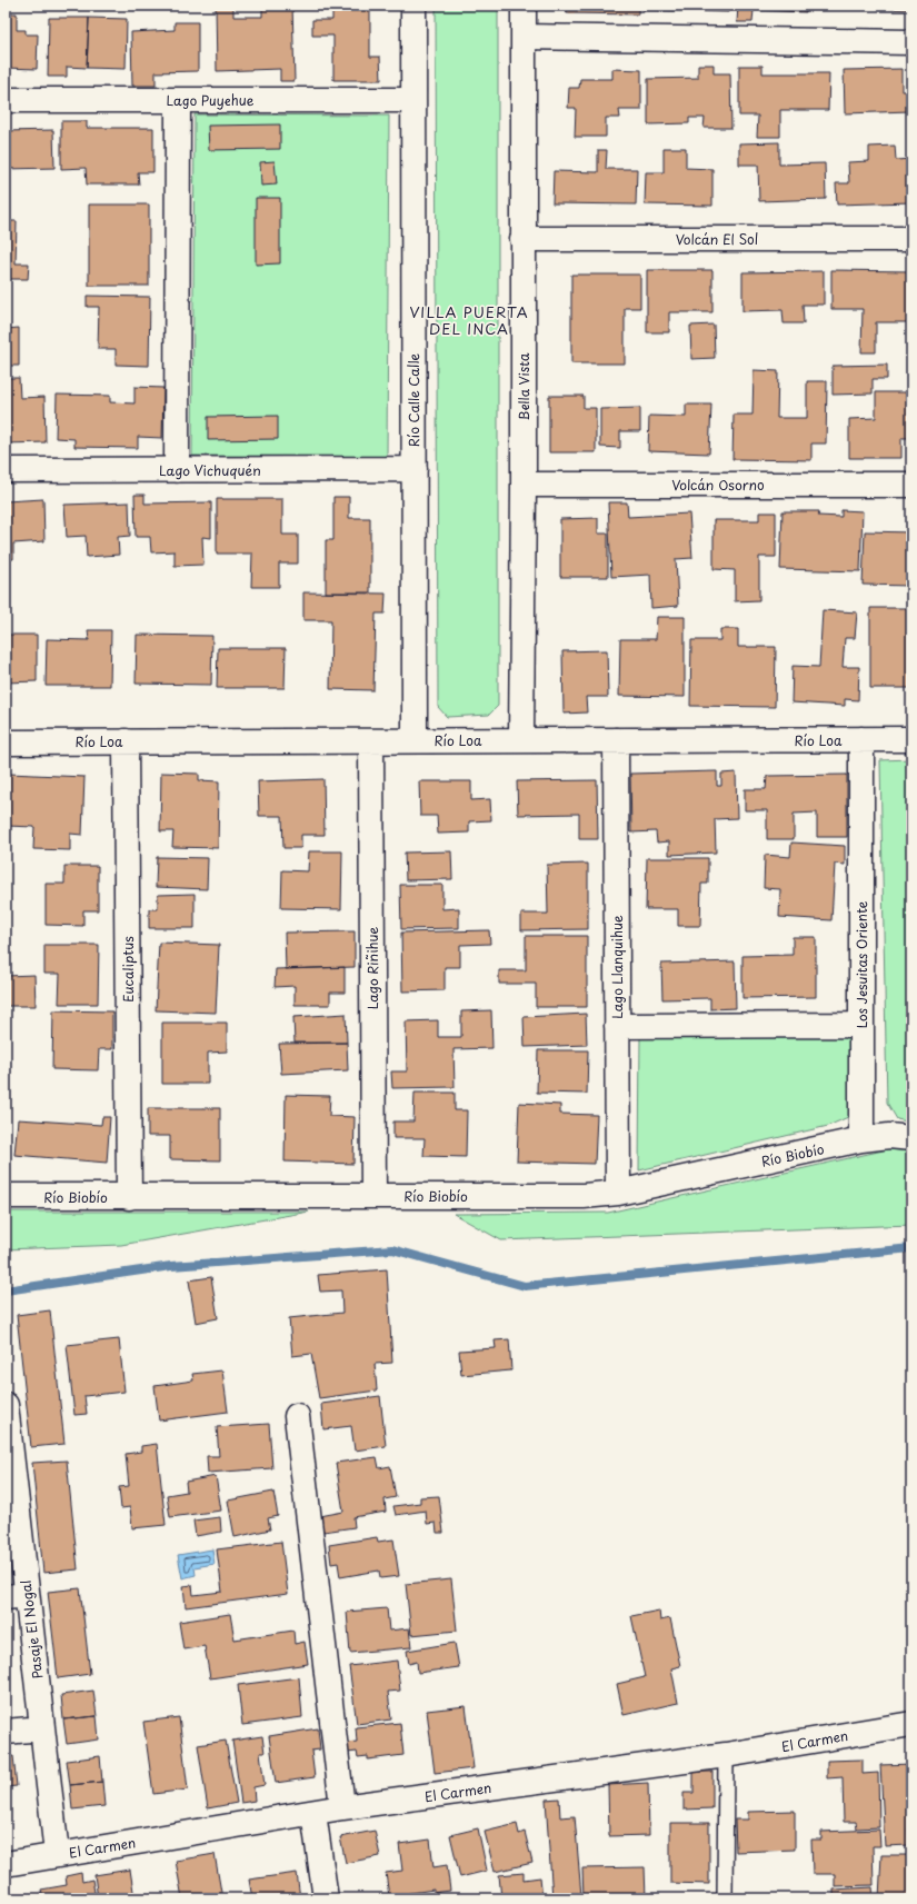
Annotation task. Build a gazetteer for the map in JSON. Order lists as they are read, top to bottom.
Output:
{
  "streets": {
    "street": [
      "Lago Puyehue",
      "Volcán El Sol",
      "Bella Vista",
      "Río Calle Calle",
      "Lago Vichuquén",
      "Volcán Osorno",
      "Río Loa",
      "Los Jesuitas Oriente",
      "Lago Llanquihue",
      "Lago Riñihue",
      "Eucaliptus",
      "Río Biobío",
      "Pasaje El Nogal",
      "El Carmen"
    ]
  },
  "crossings": [
    ["Lago Puyehue", "Río Calle Calle"],
    ["Volcán El Sol", "Bella Vista"],
    ["Bella Vista", "Volcán Osorno"],
    ["Bella Vista", "Río Loa"],
    ["Río Calle Calle", "Lago Vichuquén"],
    ["Río Calle Calle", "Río Loa"],
    ["Río Loa", "Los Jesuitas Oriente"],
    ["Río Loa", "Lago Llanquihue"],
    ["Río Loa", "Lago Riñihue"],
    ["Río Loa", "Eucaliptus"],
    ["Los Jesuitas Oriente", "Río Biobío"],
    ["Lago Llanquihue", "Río Biobío"],
    ["Lago Riñihue", "Río Biobío"],
    ["Eucaliptus", "Río Biobío"],
    ["Pasaje El Nogal", "El Carmen"]
  ],
  "districts": ["VILLA PUERTA DEL INCA"]
}
